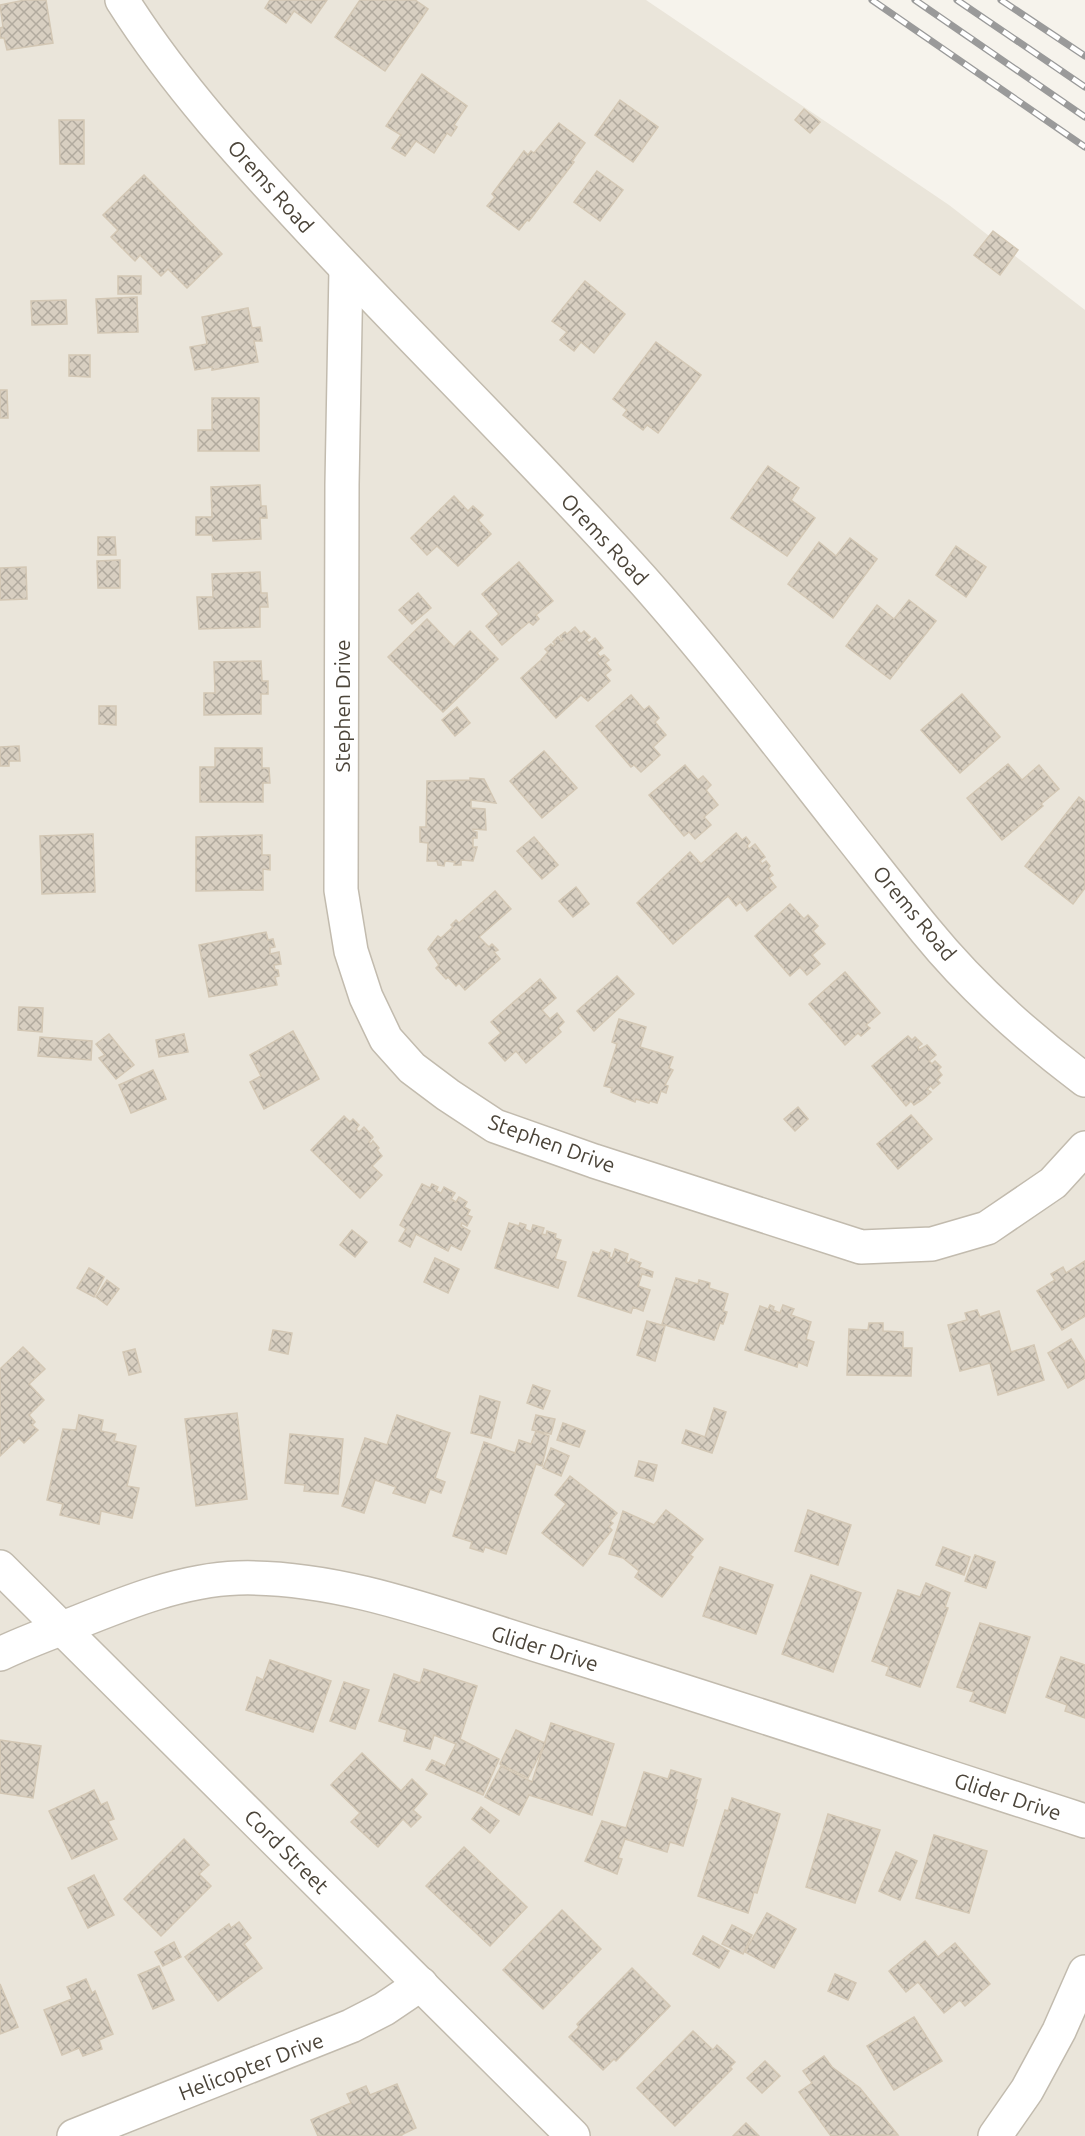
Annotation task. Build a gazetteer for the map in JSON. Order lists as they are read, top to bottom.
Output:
{
  "streets": {
    "street": [
      "Orems Road",
      "Stephen Drive",
      "Glider Drive",
      "Cord Street",
      "Helicopter Drive"
    ]
  },
  "crossings": [
    ["Orems Road", "Stephen Drive"],
    ["Glider Drive", "Cord Street"],
    ["Cord Street", "Helicopter Drive"]
  ]
}
